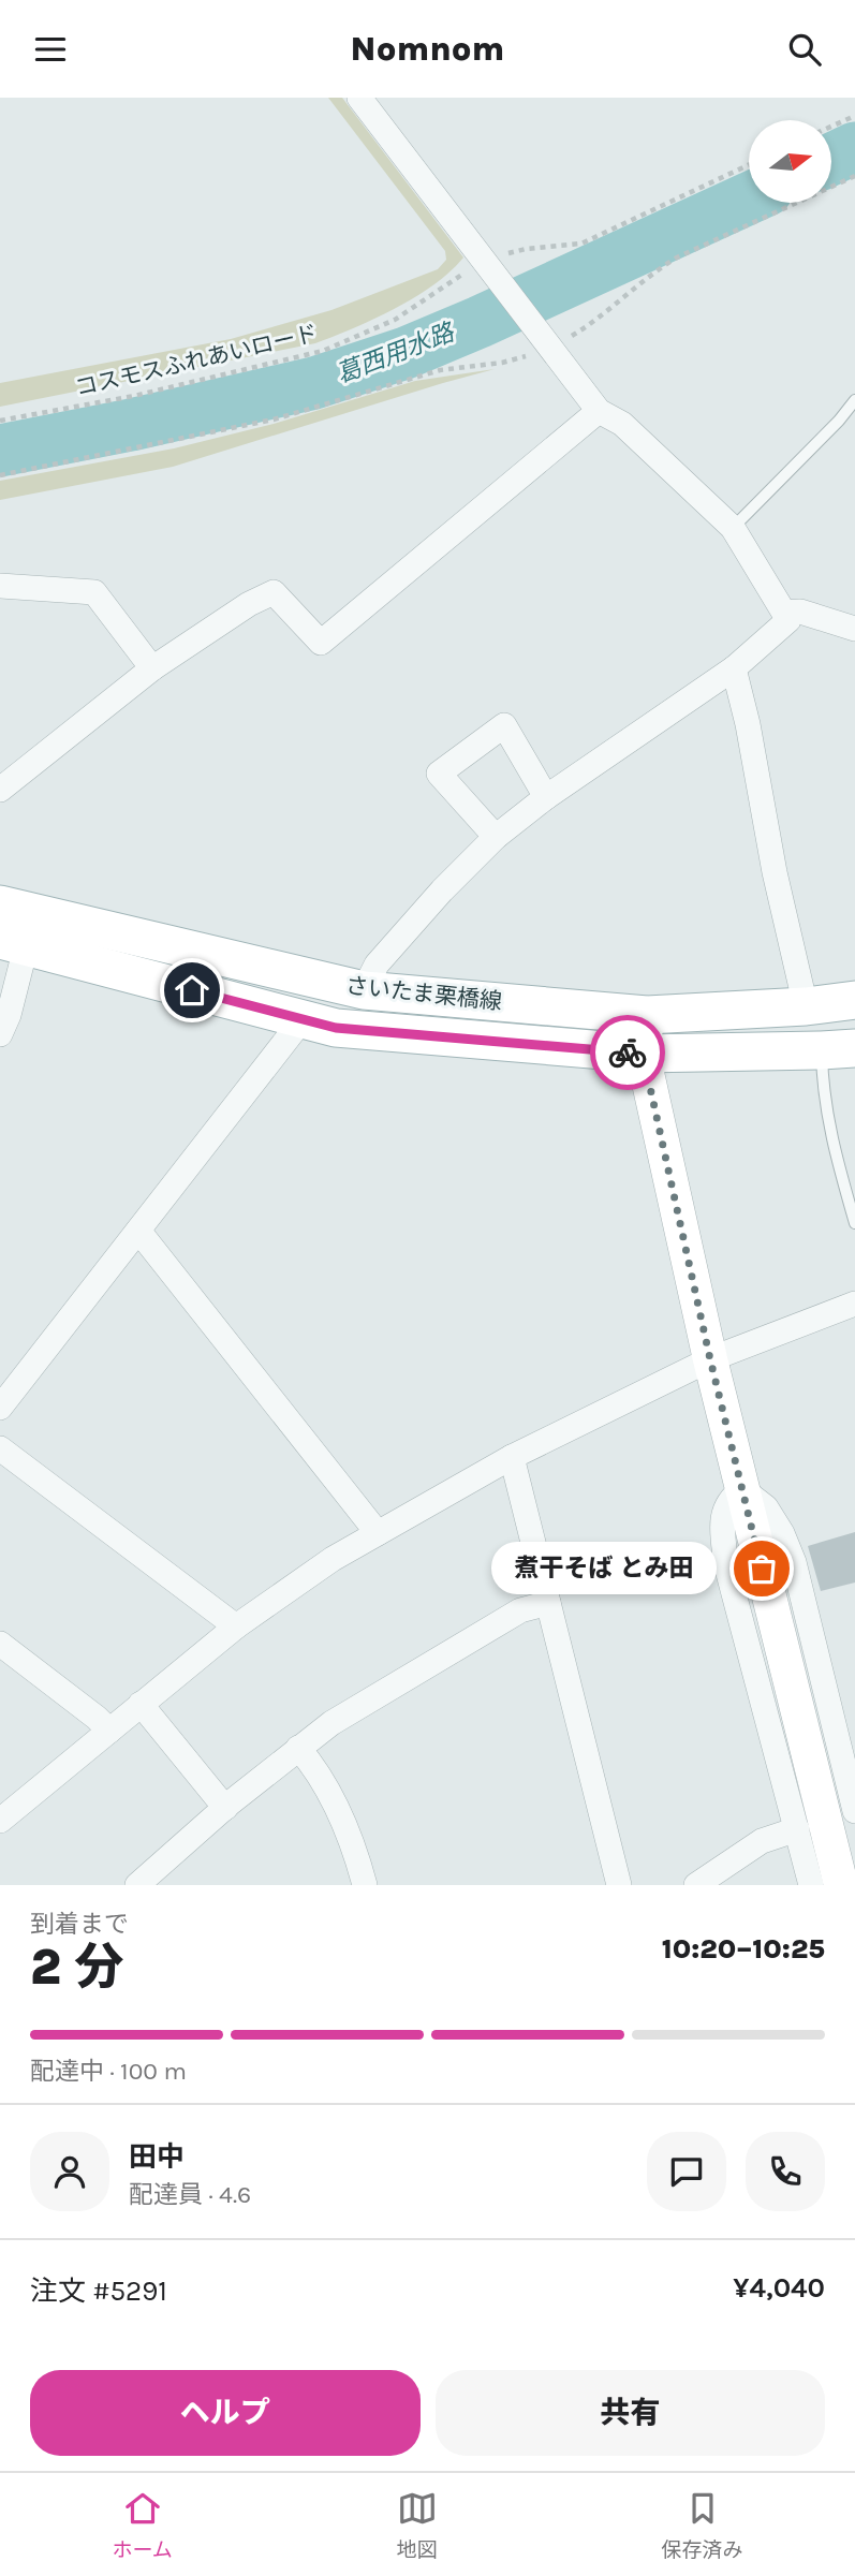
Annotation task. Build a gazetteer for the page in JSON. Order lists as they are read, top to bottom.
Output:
{
  "streets": {
    "main road": ["さいたま栗橋線"],
    "path": ["コスモスふれあいロード"]
  },
  "water": ["葛西用水路"],
  "places": ["煮干そば とみ田"],
  "north": "right",
  "page": {
    "header": "Nomnom",
    "bubble": "煮干そば とみ田",
    "heading": ["2 分", "到着まで", "10:20–10:25"],
    "panel": [
      "田中",
      "配達員 · 4.6",
      "注文 #5291",
      "¥4,040"
    ],
    "bar": "配達中 · 100 m",
    "buttons": ["ヘルプ", "共有"],
    "tabs": ["ホーム", "地図", "保存済み"]
  }
}
